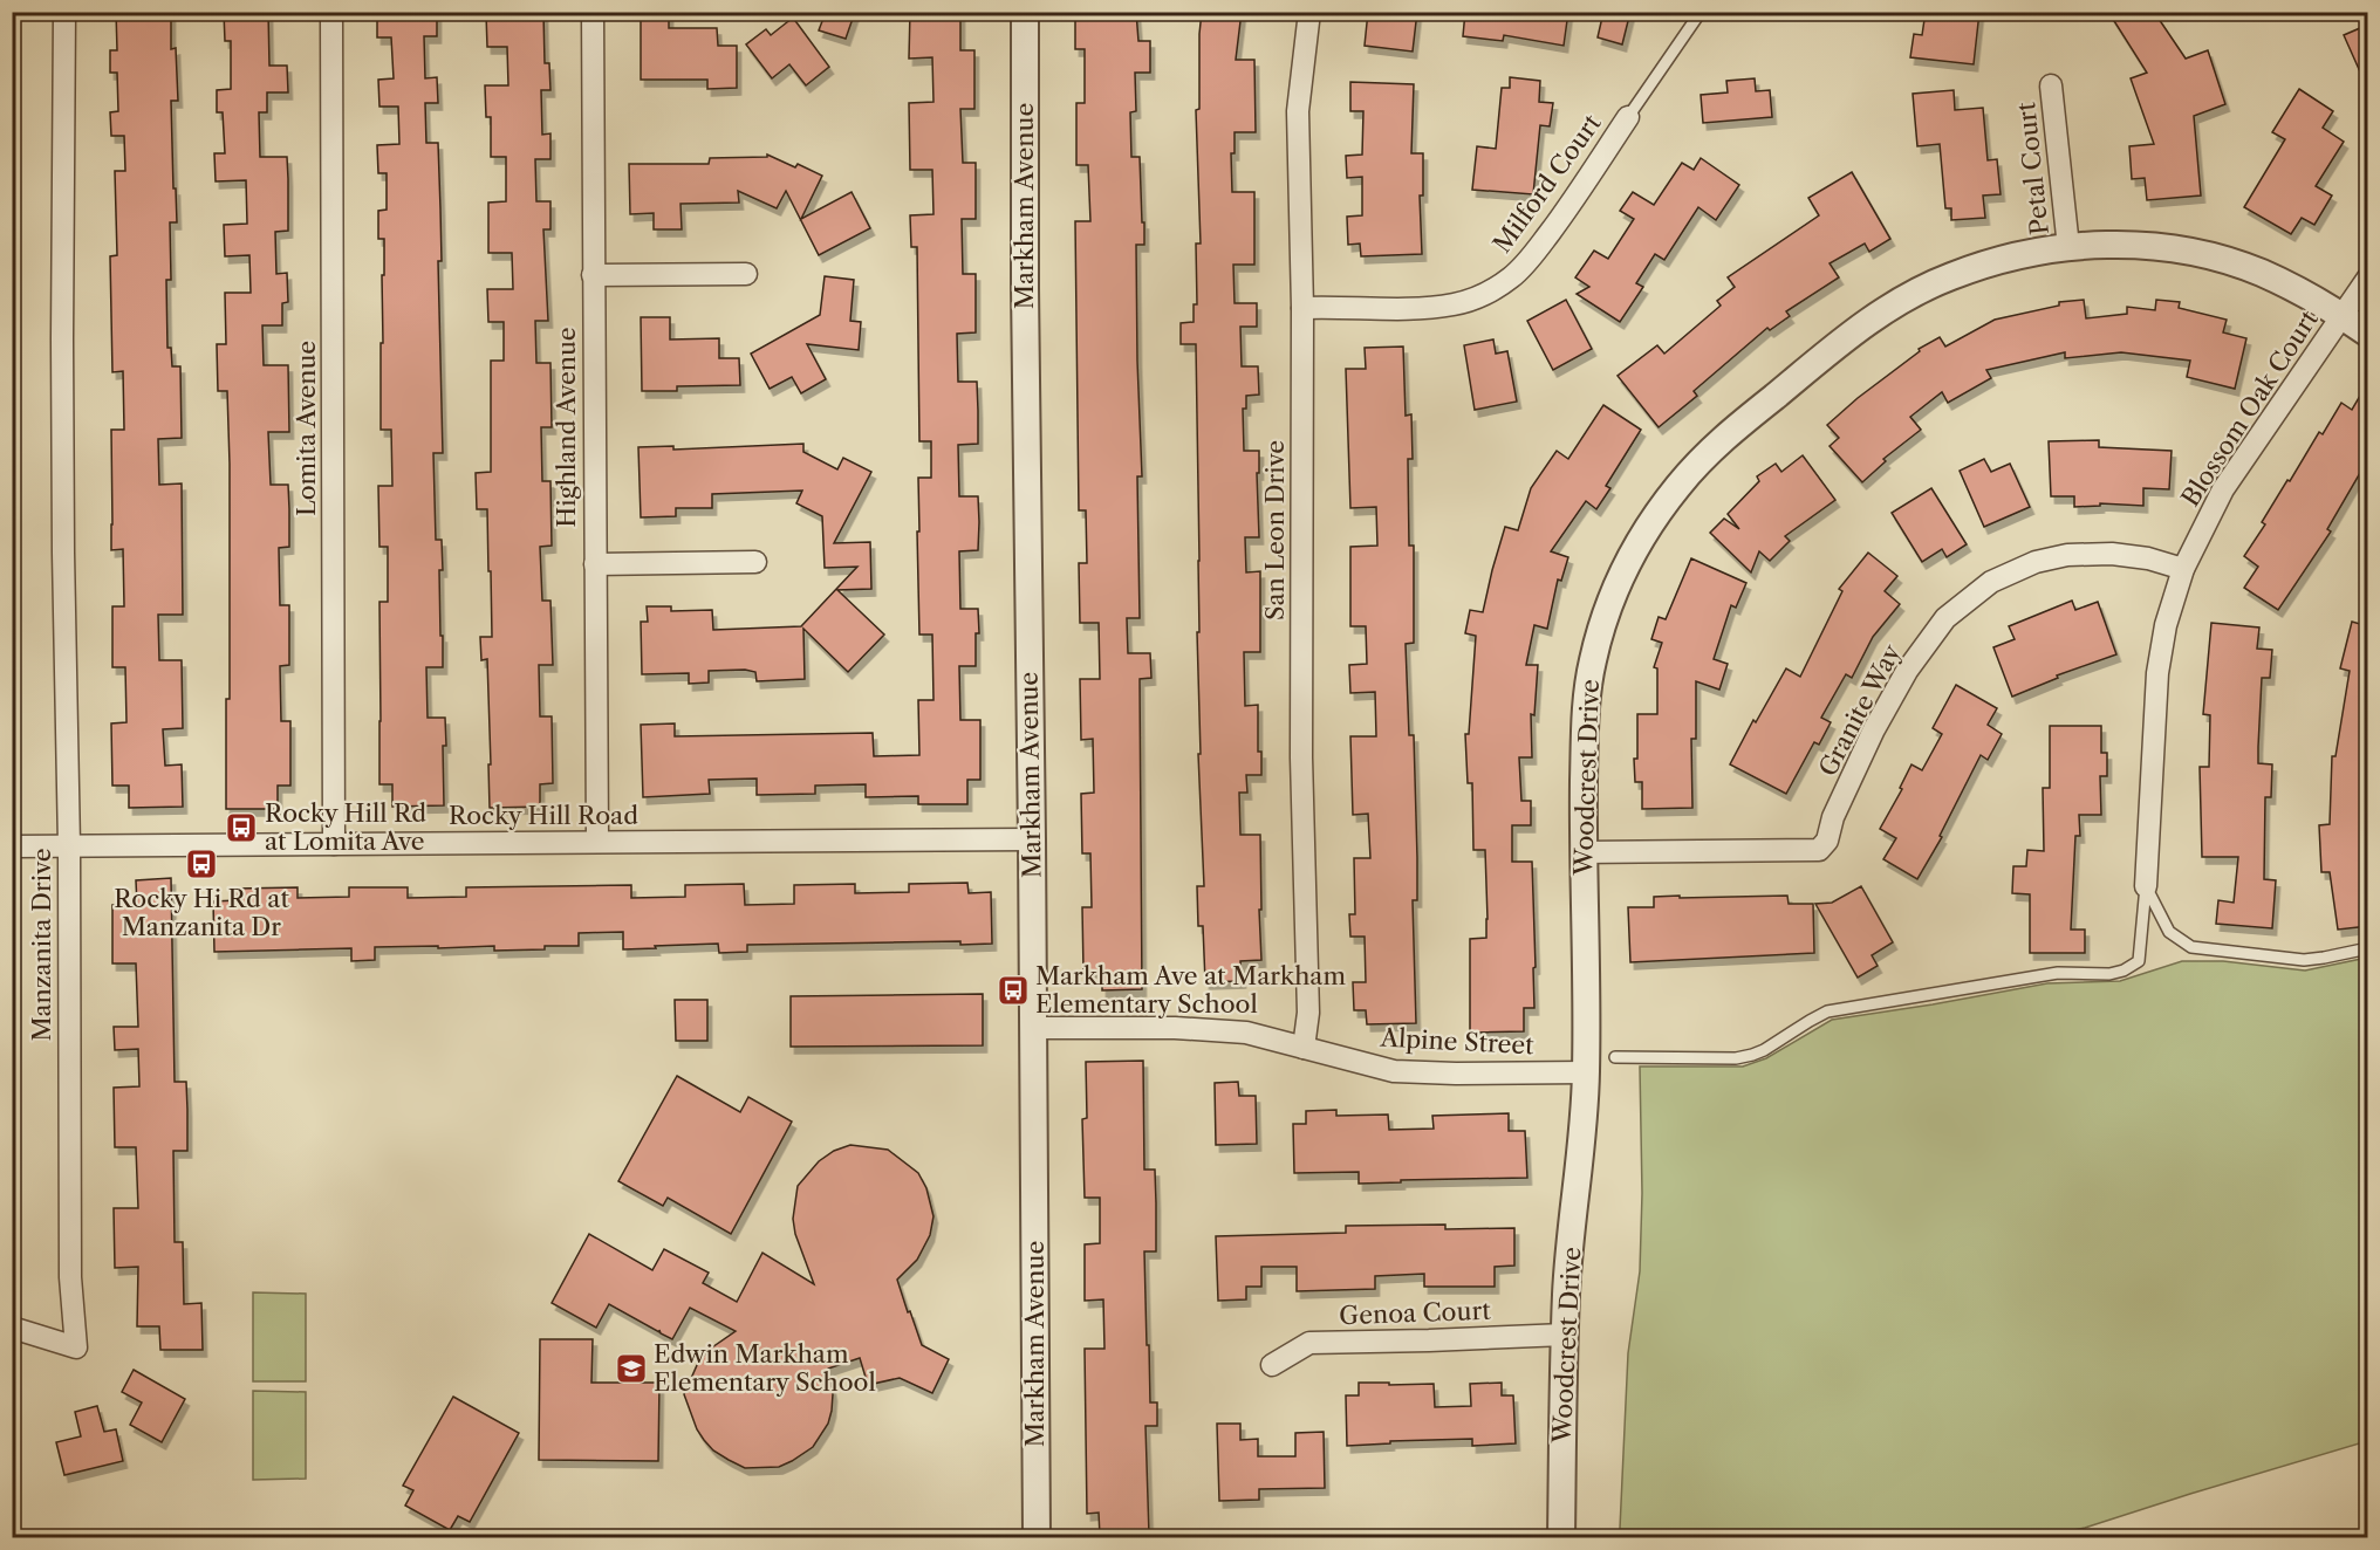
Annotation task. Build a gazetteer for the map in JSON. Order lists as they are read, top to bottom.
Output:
{
  "streets": {
    "street": [
      "Petal Court",
      "Milford Court",
      "Markham Avenue",
      "Blossom Oak Court",
      "Highland Avenue",
      "Lomita Avenue",
      "San Leon Drive",
      "Granite Way",
      "Woodcrest Drive",
      "Rocky Hill Road",
      "Manzanita Drive",
      "Alpine Street",
      "Genoa Court"
    ]
  },
  "crossings": [
    ["Petal Court", "Woodcrest Drive"],
    ["Milford Court", "San Leon Drive"],
    ["Markham Avenue", "Rocky Hill Road"],
    ["Markham Avenue", "Alpine Street"],
    ["Blossom Oak Court", "Granite Way"],
    ["Blossom Oak Court", "Woodcrest Drive"],
    ["Highland Avenue", "Rocky Hill Road"],
    ["Lomita Avenue", "Rocky Hill Road"],
    ["San Leon Drive", "Alpine Street"],
    ["Granite Way", "Woodcrest Drive"],
    ["Woodcrest Drive", "Alpine Street"],
    ["Woodcrest Drive", "Genoa Court"],
    ["Rocky Hill Road", "Manzanita Drive"]
  ],
  "places": {
    "bus stop": ["Rocky Hill Rd at Lomita Ave", "Rocky Hi Rd at Manzanita Dr", "Markham Ave at Markham Elementary School"],
    "school or university": ["Edwin Markham Elementary School"]
  }
}
